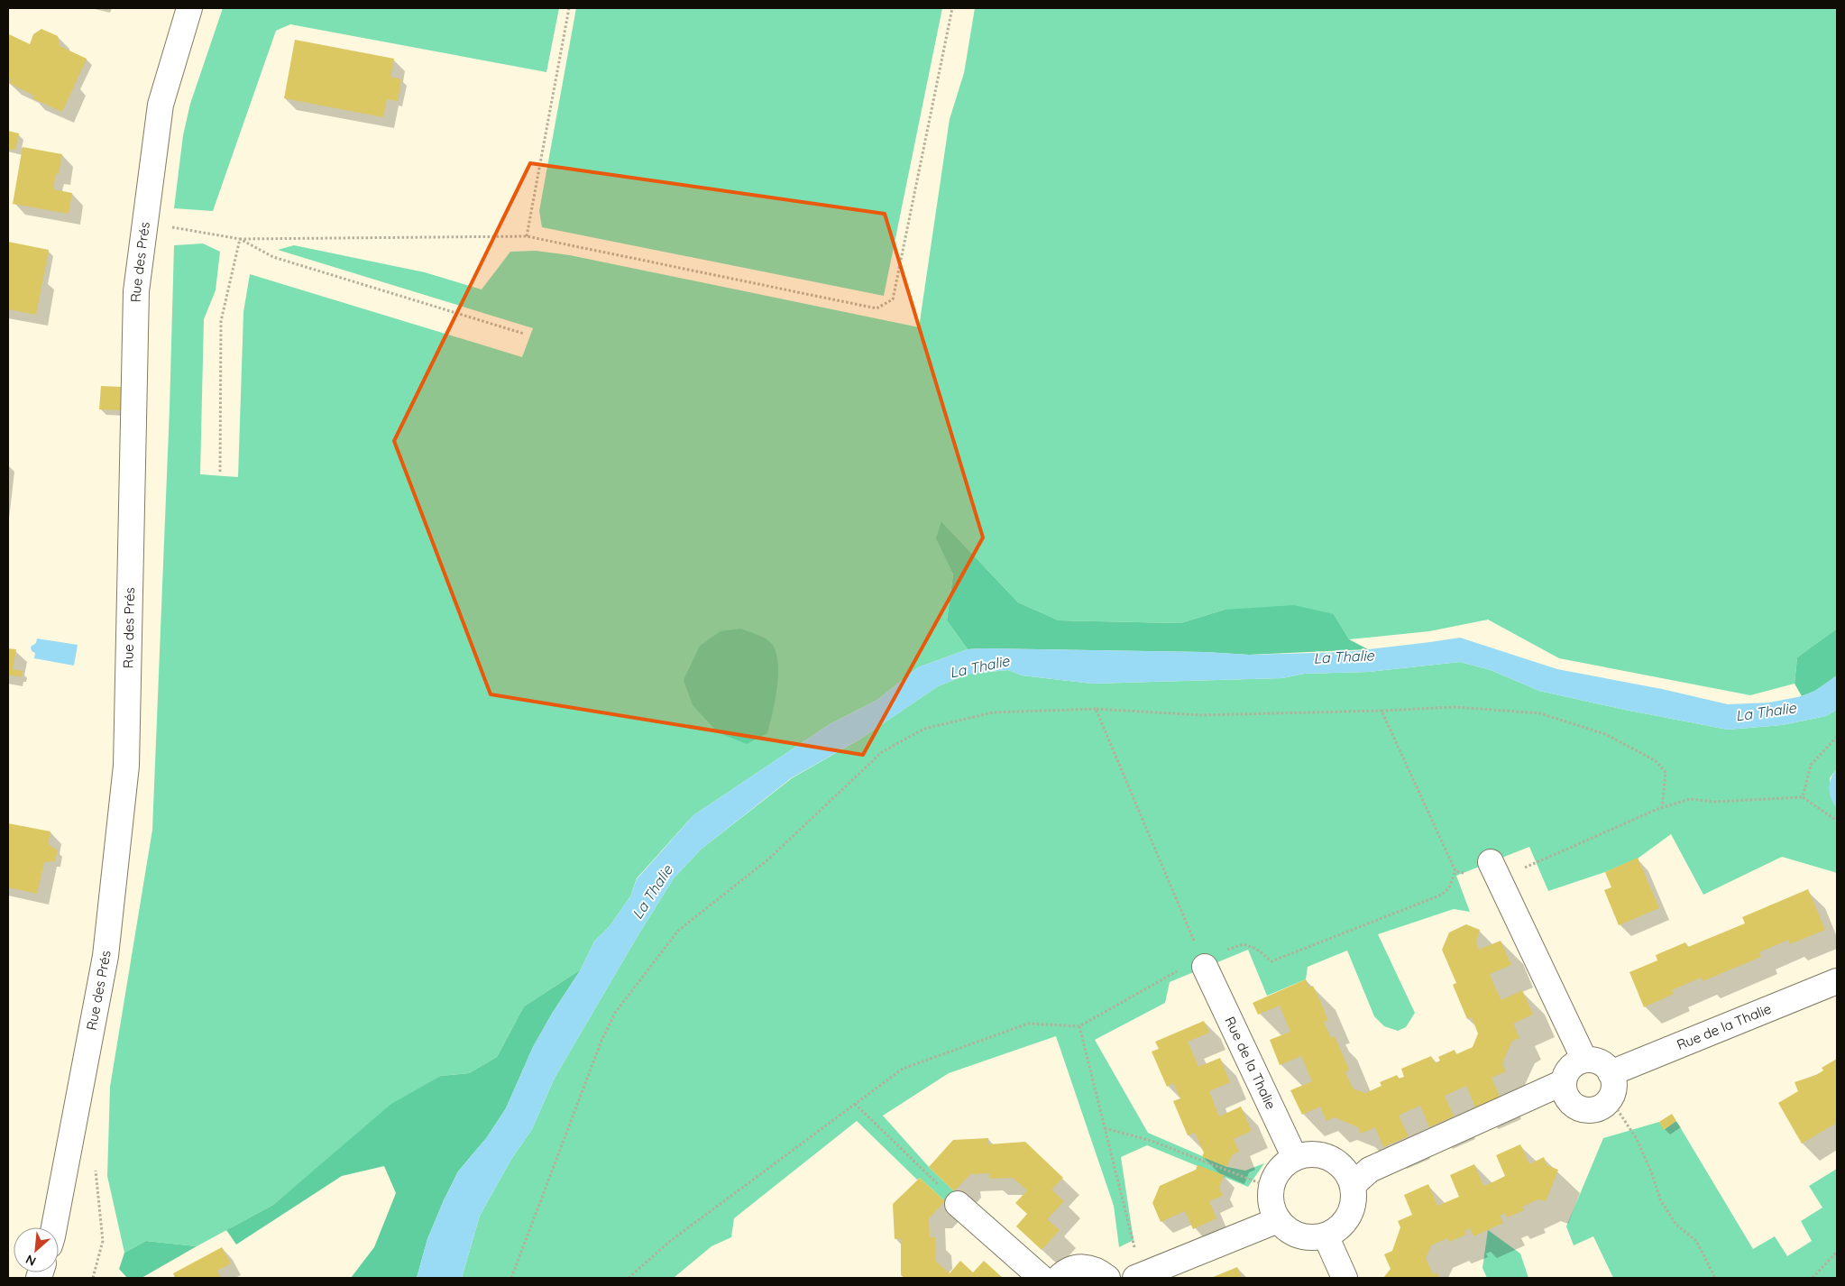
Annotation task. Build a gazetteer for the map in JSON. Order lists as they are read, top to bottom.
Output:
{
  "streets": {
    "street": ["Rue des Prés", "Rue de la Thalie"]
  },
  "water": ["La Thalie"],
  "north": "bottom left"
}
